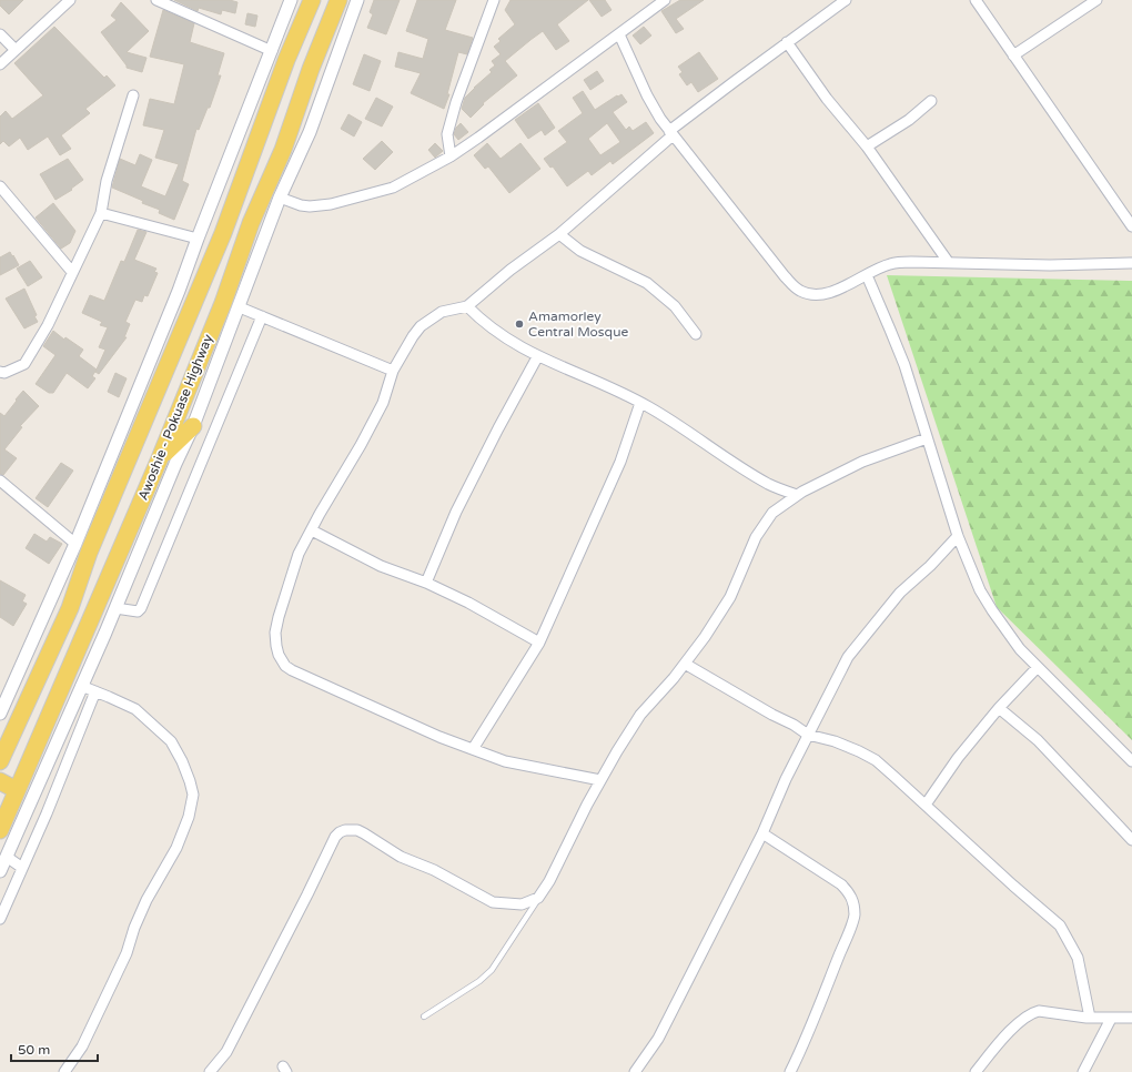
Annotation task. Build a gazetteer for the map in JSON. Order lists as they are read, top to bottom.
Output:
{
  "streets": {
    "main road": ["Awoshie - Pokuase Highway"]
  },
  "places": ["Amamorley Central Mosque"],
  "scale_bar": "50 m"
}
